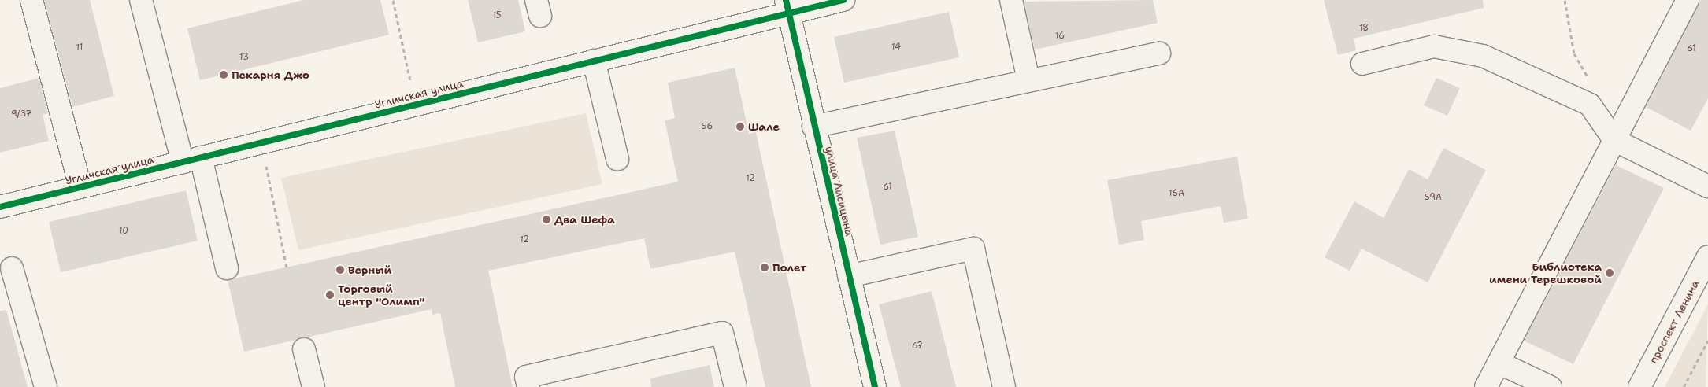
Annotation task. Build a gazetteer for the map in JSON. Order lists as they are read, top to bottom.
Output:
{
  "streets": {
    "street": ["Угличская улица", "улица Лисицына", "проспект Ленина"]
  },
  "crossings": [
    ["Угличская улица", "улица Лисицына"]
  ],
  "places": [
    "Пекарня Джо",
    "Шале",
    "Два Шефа",
    "Полет",
    "Верный",
    "Библиотека имени Терешковой",
    "Торговый центр \"Олимп\""
  ],
  "house_numbers": [
    "15",
    "18",
    "16",
    "14",
    "11",
    "61",
    "13",
    "9/37",
    "56",
    "12",
    "61",
    "16А",
    "59А",
    "10",
    "12",
    "67"
  ]
}
